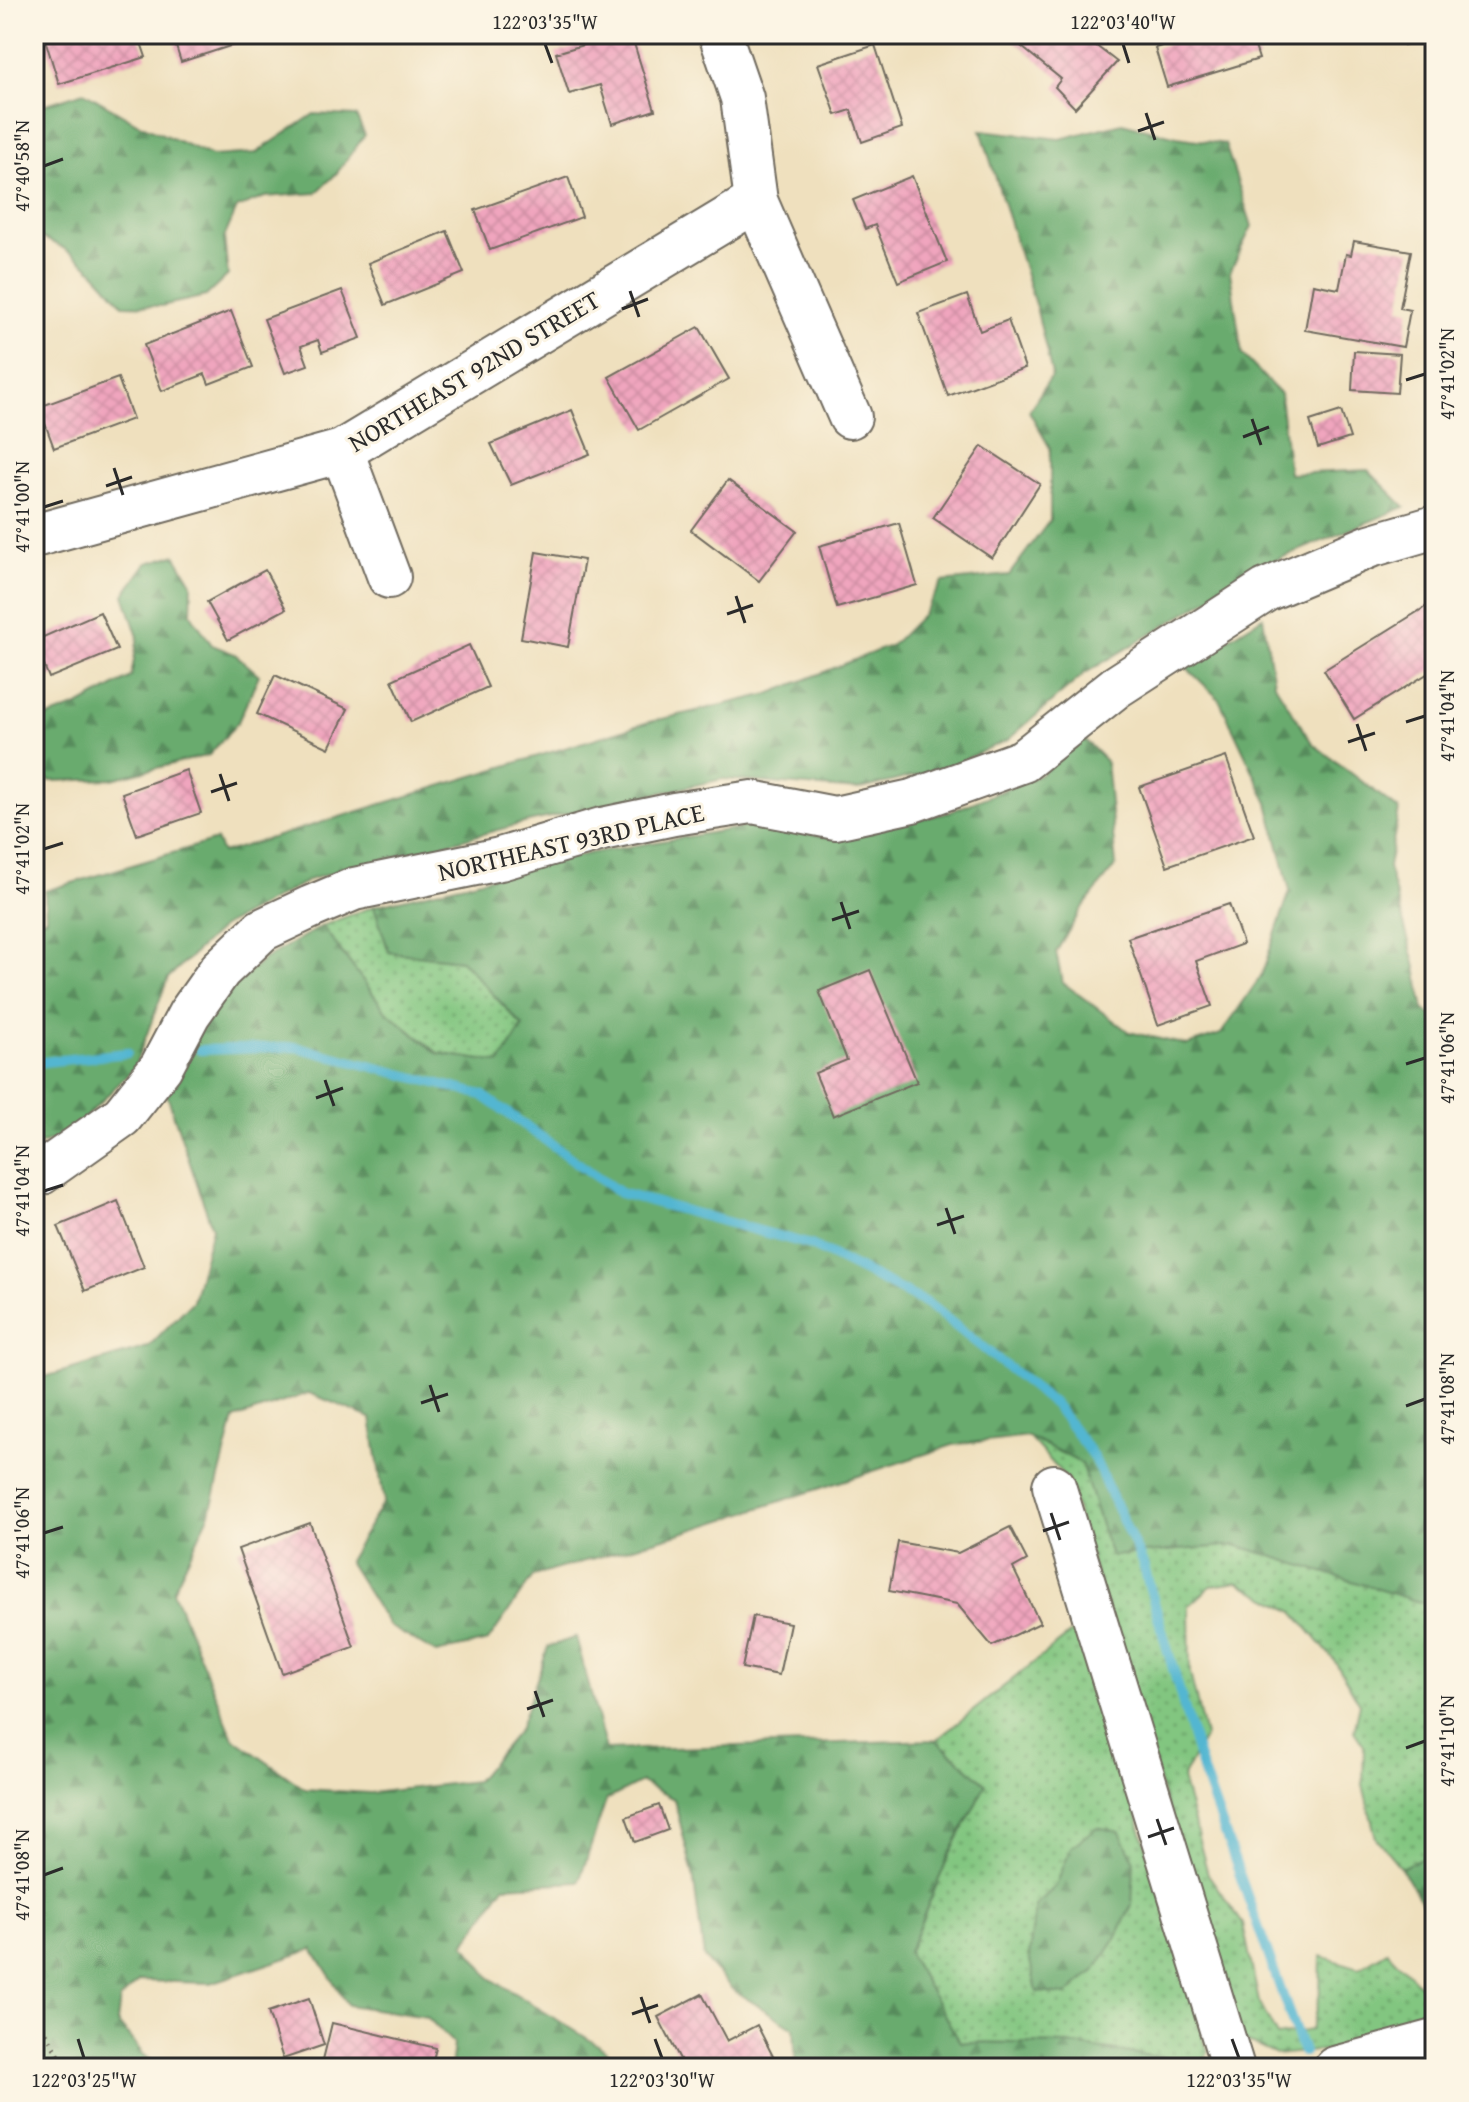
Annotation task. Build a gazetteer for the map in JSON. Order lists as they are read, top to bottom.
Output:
{
  "streets": {
    "street": ["NORTHEAST 92ND STREET", "NORTHEAST 93RD PLACE"]
  },
  "coordinates": [
    "122°03'35\"W",
    "122°03'40\"W",
    "47°40'58\"N",
    "47°41'02\"N",
    "47°41'00\"N",
    "47°41'04\"N",
    "47°41'06\"N",
    "47°41'08\"N",
    "47°41'10\"N",
    "122°03'25\"W",
    "122°03'30\"W"
  ]
}
